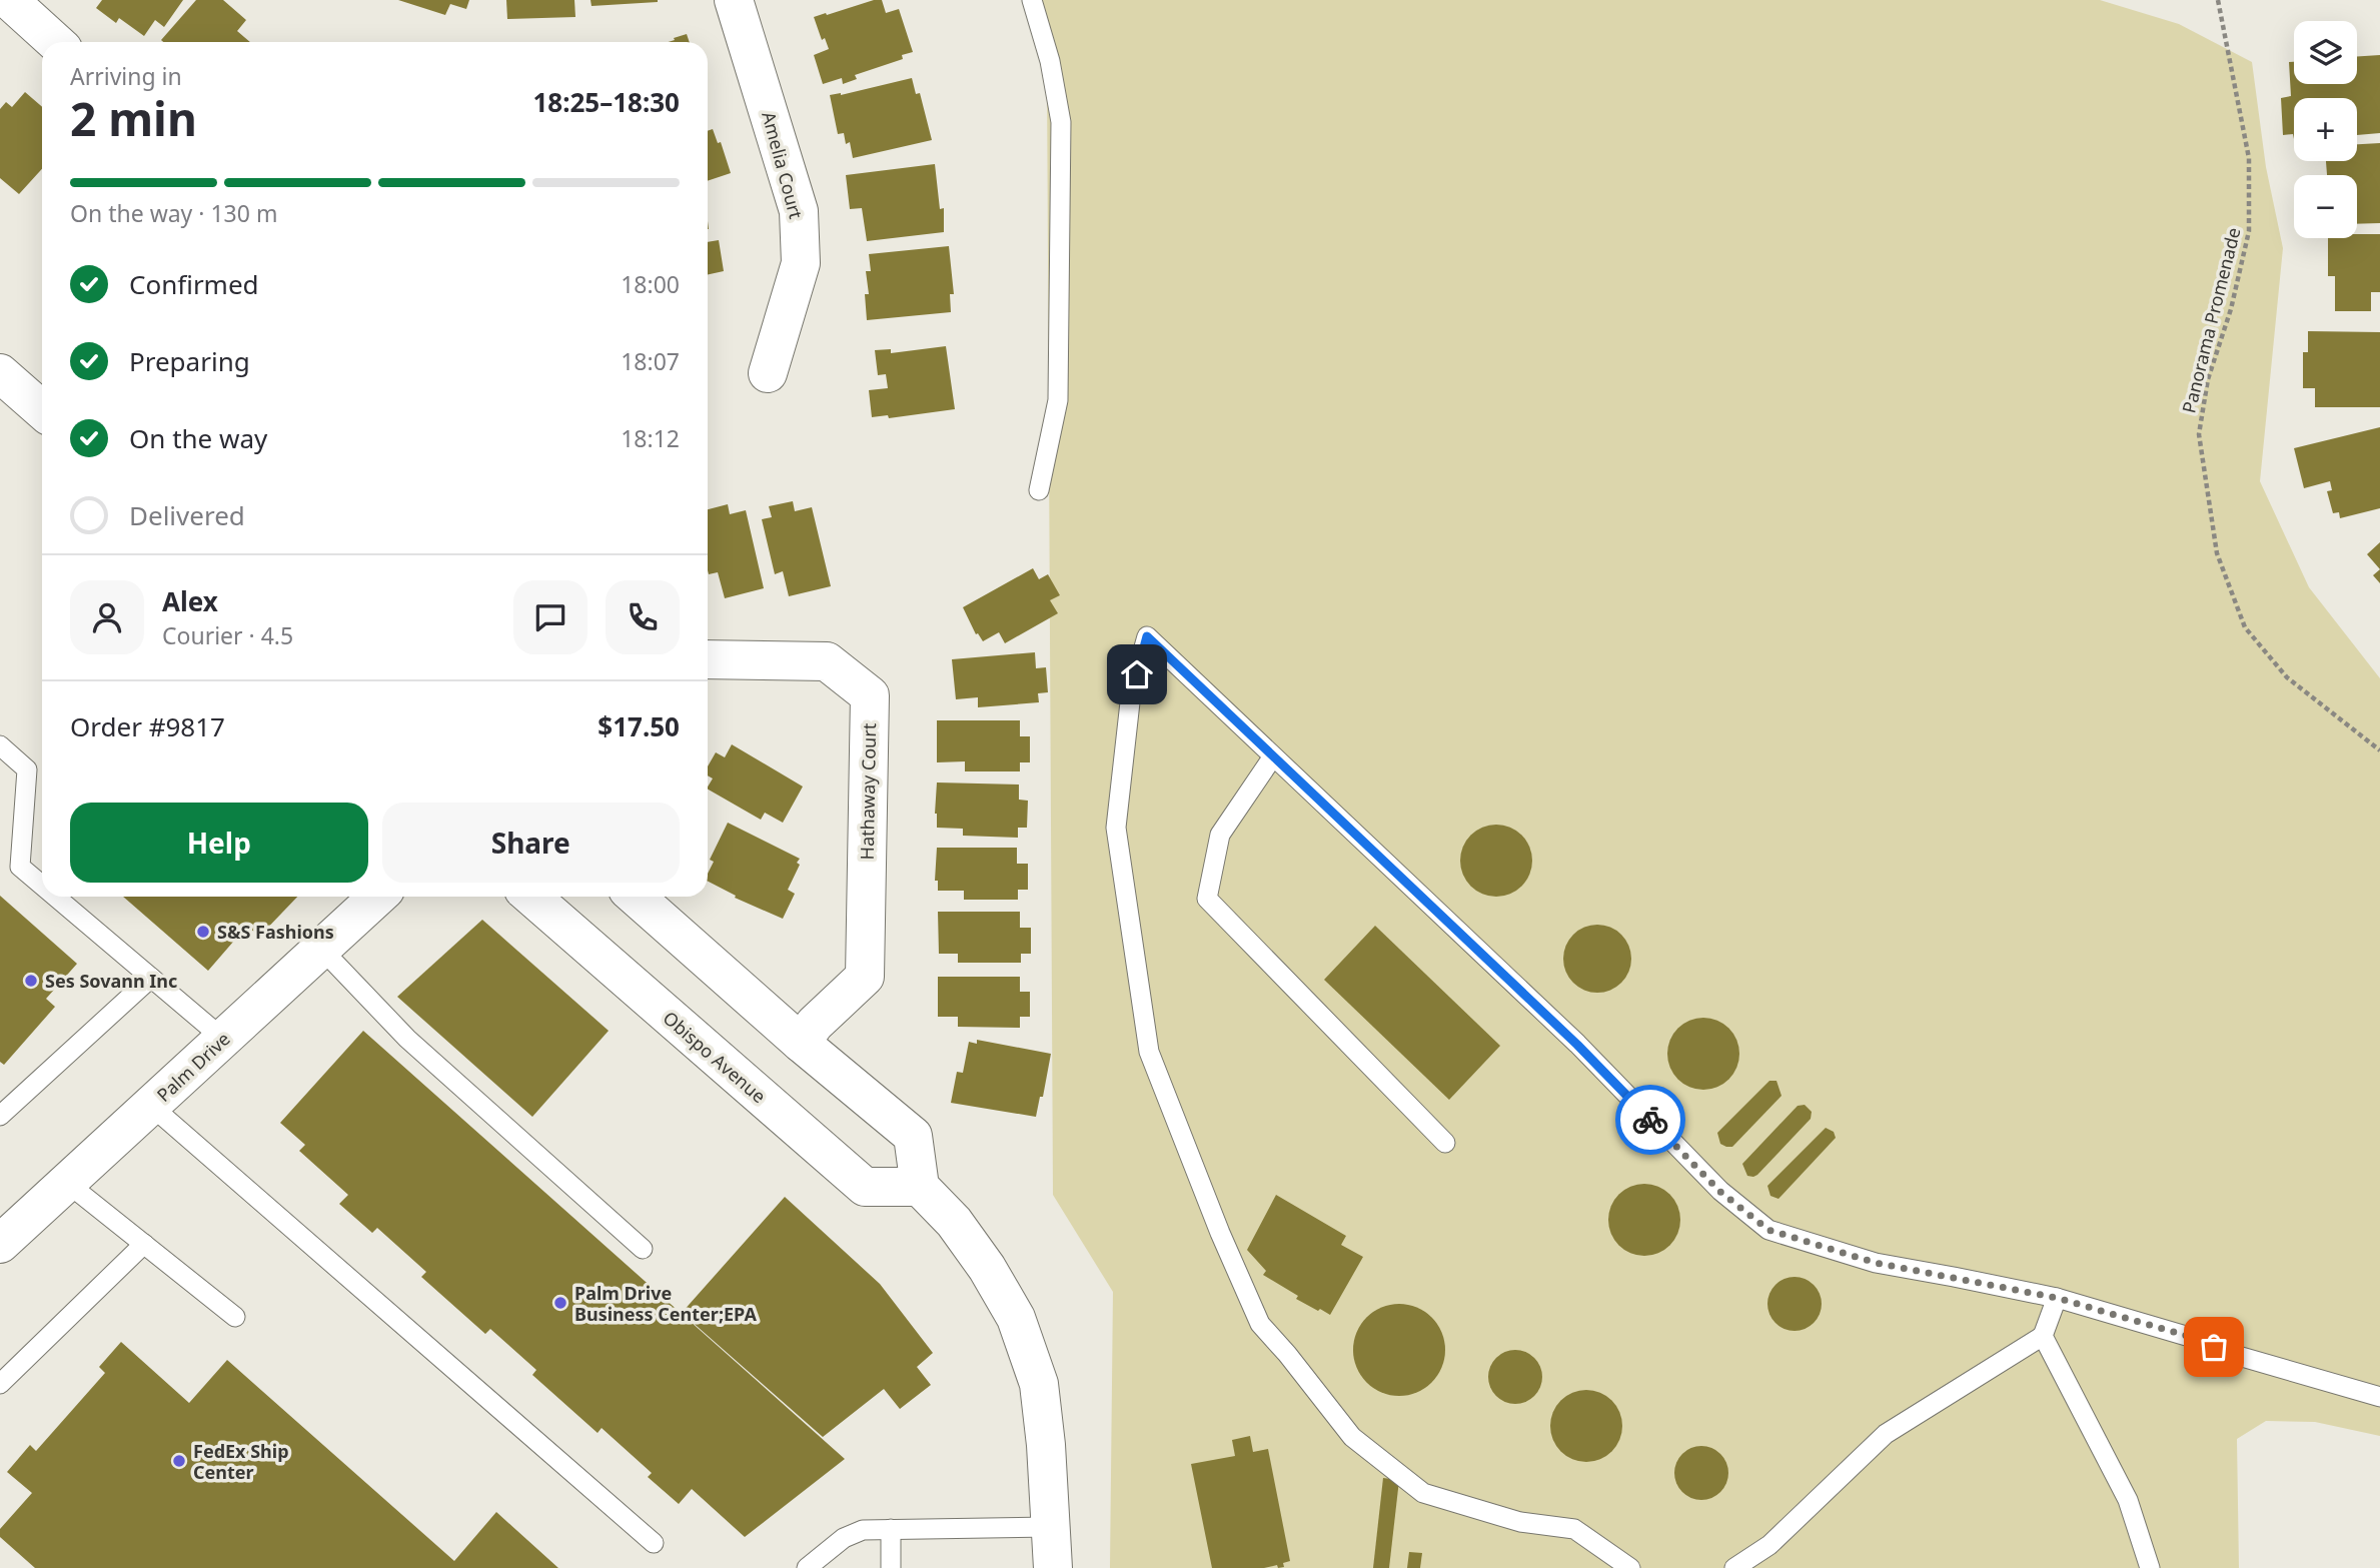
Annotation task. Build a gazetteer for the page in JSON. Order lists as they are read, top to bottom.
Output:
{
  "streets": {
    "street": [
      "Amelia Court",
      "Hathaway Court",
      "Obispo Avenue",
      "Palm Drive"
    ],
    "path": ["Panorama Promenade"]
  },
  "places": [
    "S&S Fashions",
    "Ses Sovann Inc",
    "Palm Drive Business Center;EPA",
    "FedEx Ship Center"
  ],
  "page": {
    "map_buttons": ["+", "−"],
    "heading": ["2 min", "Arriving in", "18:25–18:30"],
    "panel": [
      "Alex",
      "Courier · 4.5",
      "Order #9817",
      "$17.50"
    ],
    "bar": "On the way · 130 m",
    "list": [
      ["Confirmed", "18:00"],
      ["Preparing", "18:07"],
      ["On the way", "18:12"],
      "Delivered"
    ],
    "buttons": ["Help", "Share"]
  }
}
